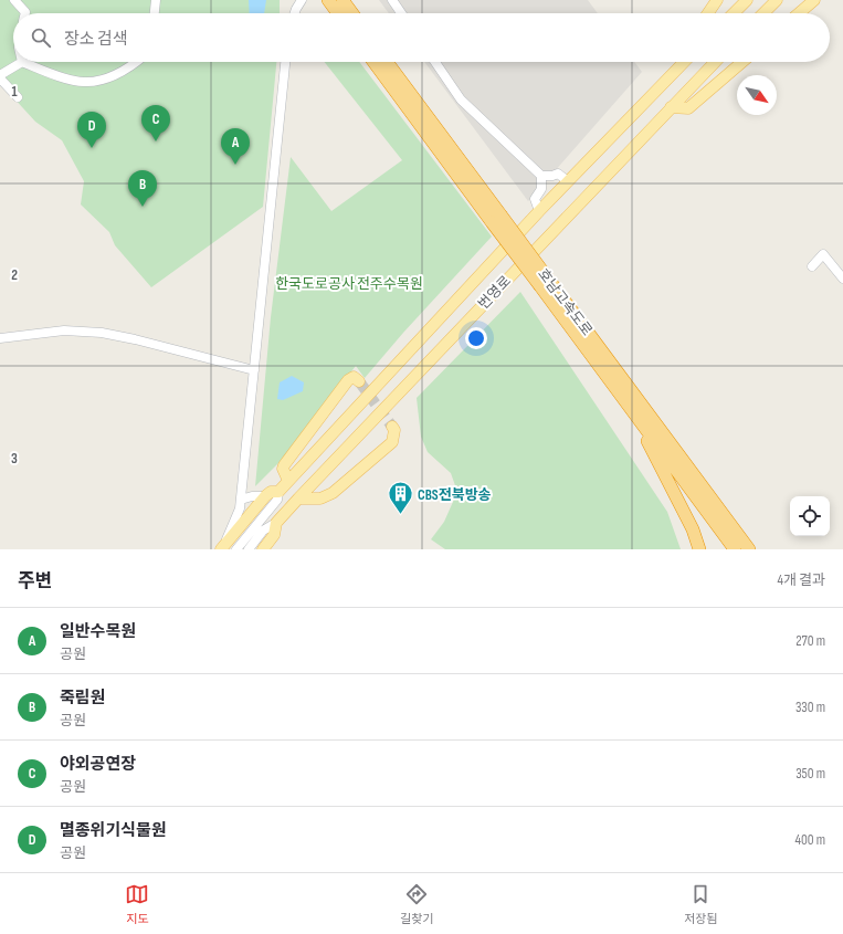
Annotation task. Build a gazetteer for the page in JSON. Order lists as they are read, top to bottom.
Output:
{
  "streets": {
    "highway": ["호남고속도로"],
    "main road": ["번영로"]
  },
  "parks": ["한국도로공사 전주수목원"],
  "places": {
    "building": ["CBS전북방송"]
  },
  "north": "bottom right",
  "page": {
    "search": "장소 검색",
    "pins": [
      "C",
      "D",
      "A",
      "B"
    ],
    "heading": ["주변", "4개 결과"],
    "list": [
      {
        "mark": "A",
        "name": "일반수목원",
        "note": "공원",
        "value": "270 m"
      },
      {
        "mark": "B",
        "name": "죽림원",
        "note": "공원",
        "value": "330 m"
      },
      {
        "mark": "C",
        "name": "야외공연장",
        "note": "공원",
        "value": "350 m"
      },
      {
        "mark": "D",
        "name": "멸종위기식물원",
        "note": "공원",
        "value": "400 m"
      }
    ],
    "nav": ["지도", "길찾기", "저장됨"]
  },
  "grid": {
    "rows": ["1", "2", "3"]
  }
}
